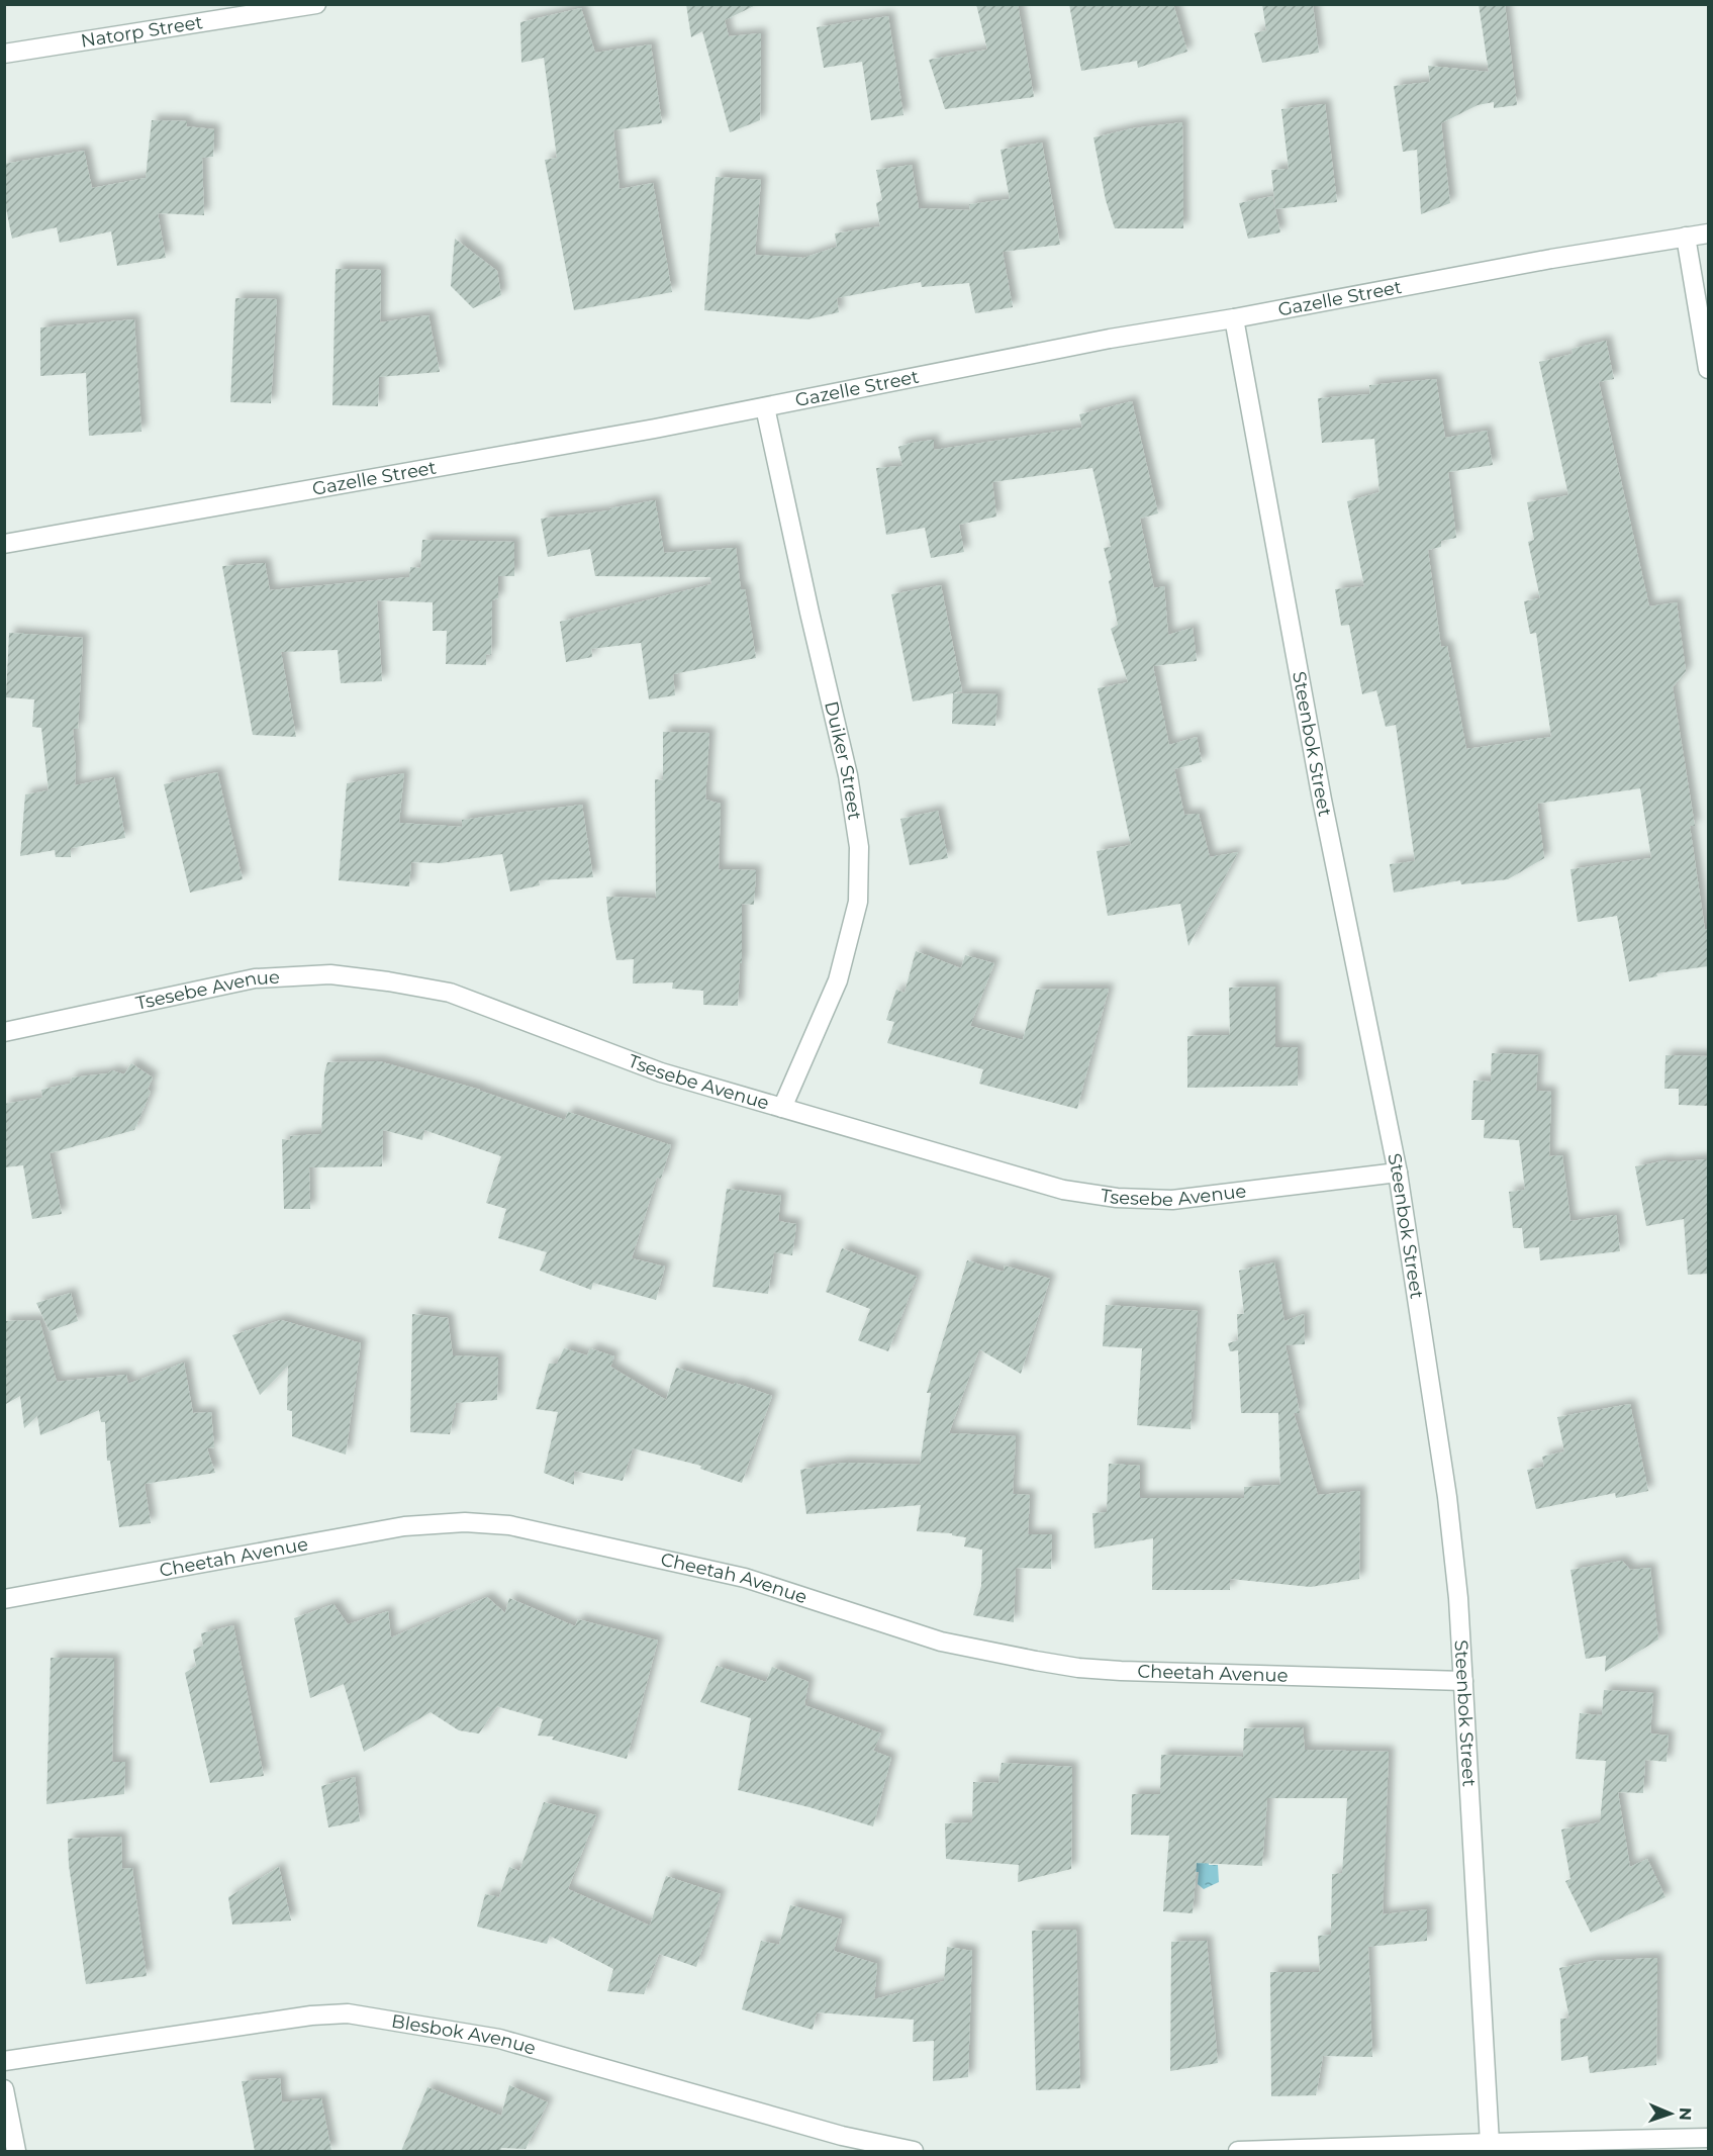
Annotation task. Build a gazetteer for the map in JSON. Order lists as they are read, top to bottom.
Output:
{
  "streets": {
    "street": [
      "Natorp Street",
      "Gazelle Street",
      "Steenbok Street",
      "Duiker Street",
      "Tsesebe Avenue",
      "Cheetah Avenue",
      "Blesbok Avenue"
    ]
  },
  "crossings": [
    ["Gazelle Street", "Steenbok Street"],
    ["Gazelle Street", "Duiker Street"],
    ["Steenbok Street", "Tsesebe Avenue"],
    ["Steenbok Street", "Cheetah Avenue"],
    ["Duiker Street", "Tsesebe Avenue"]
  ],
  "north": "right"
}
